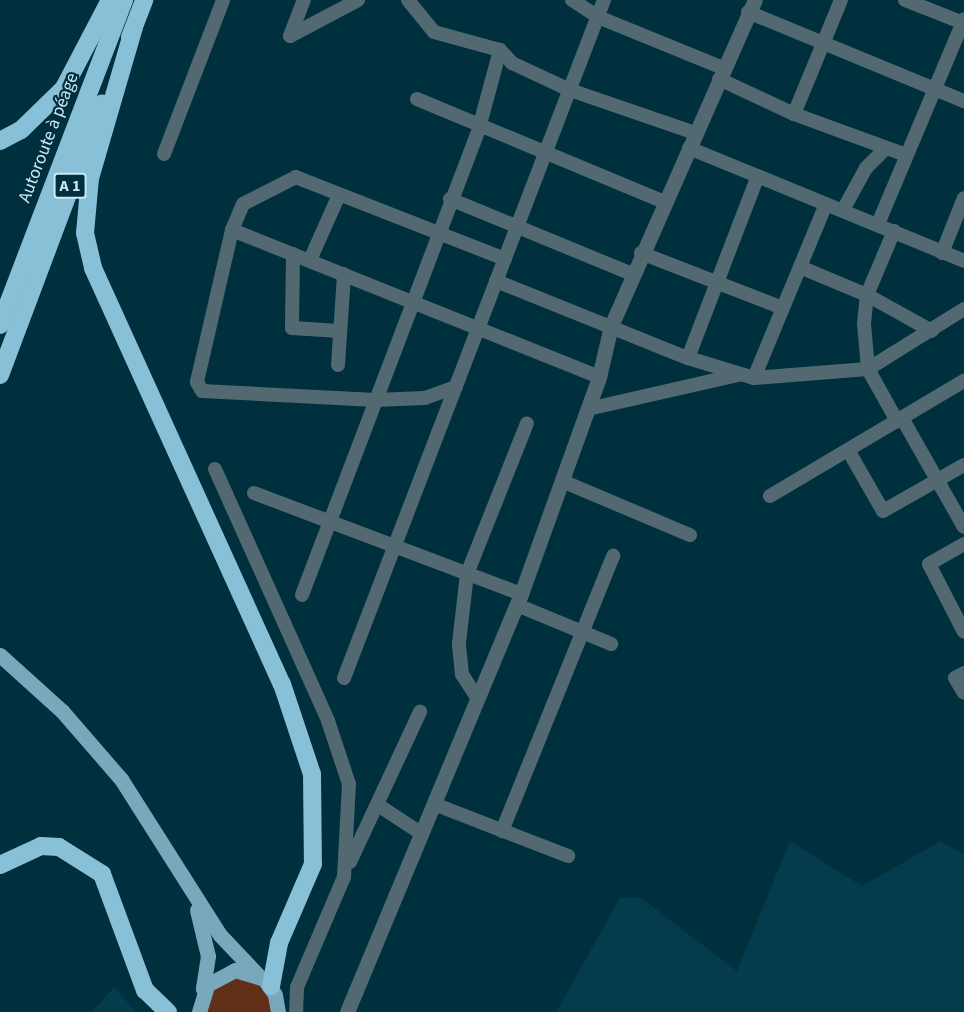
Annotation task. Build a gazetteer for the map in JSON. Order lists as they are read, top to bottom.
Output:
{
  "streets": {
    "highway": ["Autoroute à péage", "A 1"]
  }
}
